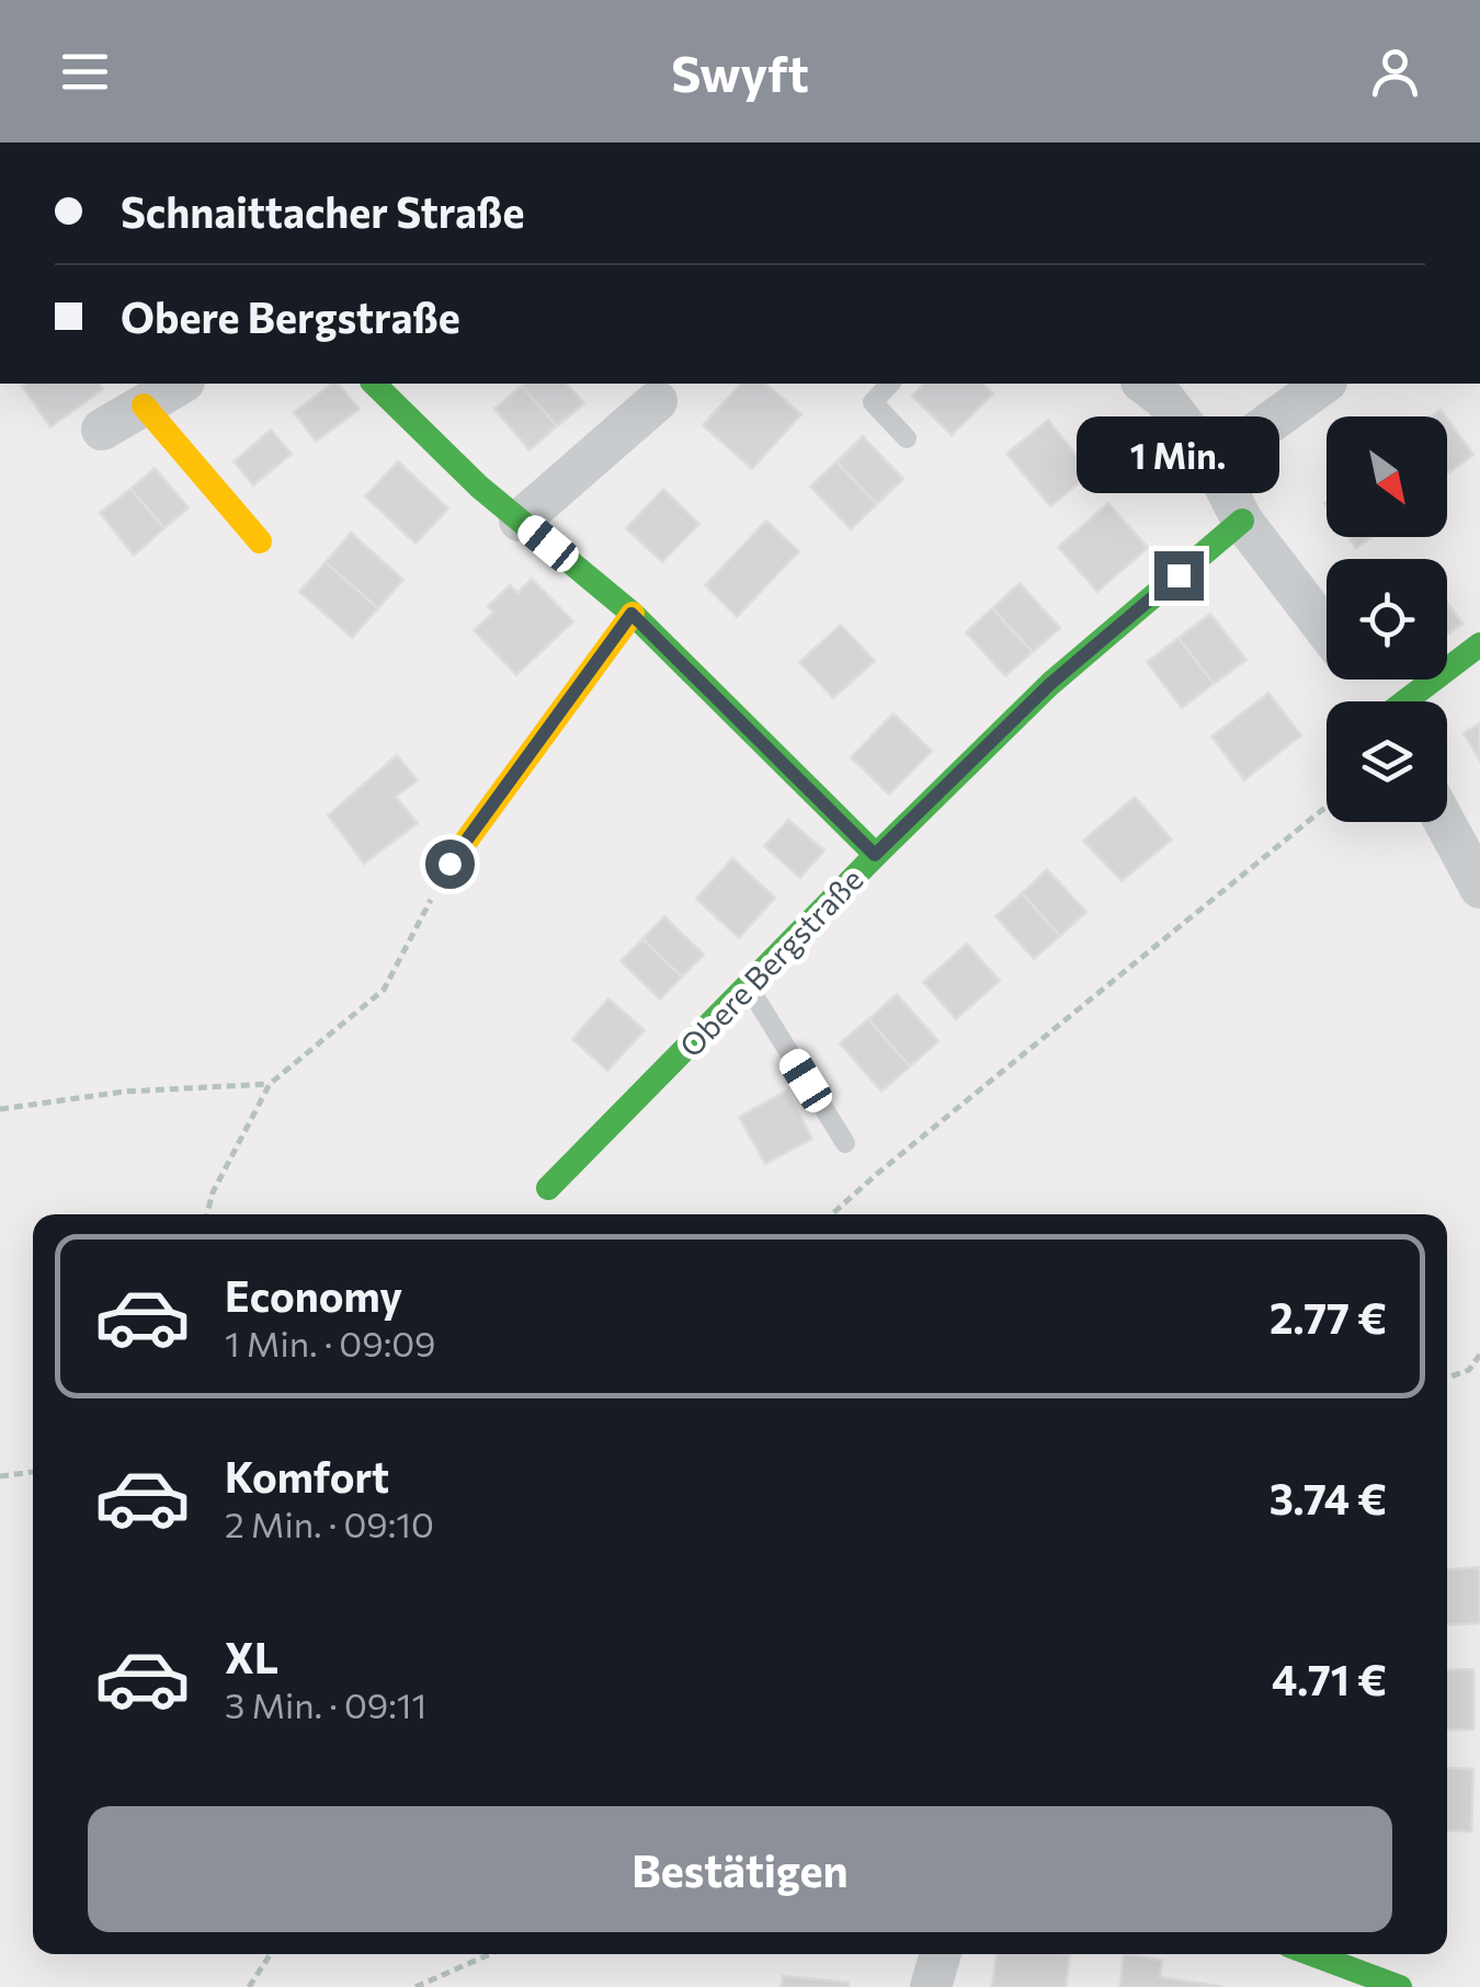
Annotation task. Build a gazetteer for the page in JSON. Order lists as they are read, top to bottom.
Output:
{
  "streets": {
    "street": ["Obere Bergstraße"]
  },
  "north": "bottom right",
  "page": {
    "header": "Swyft",
    "banner": ["Schnaittacher Straße", "Obere Bergstraße"],
    "bubble": "1 Min.",
    "list": [
      {
        "name": "Economy",
        "note": "1 Min. · 09:09",
        "value": "2.77 €"
      },
      {
        "name": "Komfort",
        "note": "2 Min. · 09:10",
        "value": "3.74 €"
      },
      {
        "name": "XL",
        "note": "3 Min. · 09:11",
        "value": "4.71 €"
      }
    ],
    "buttons": "Bestätigen"
  }
}
